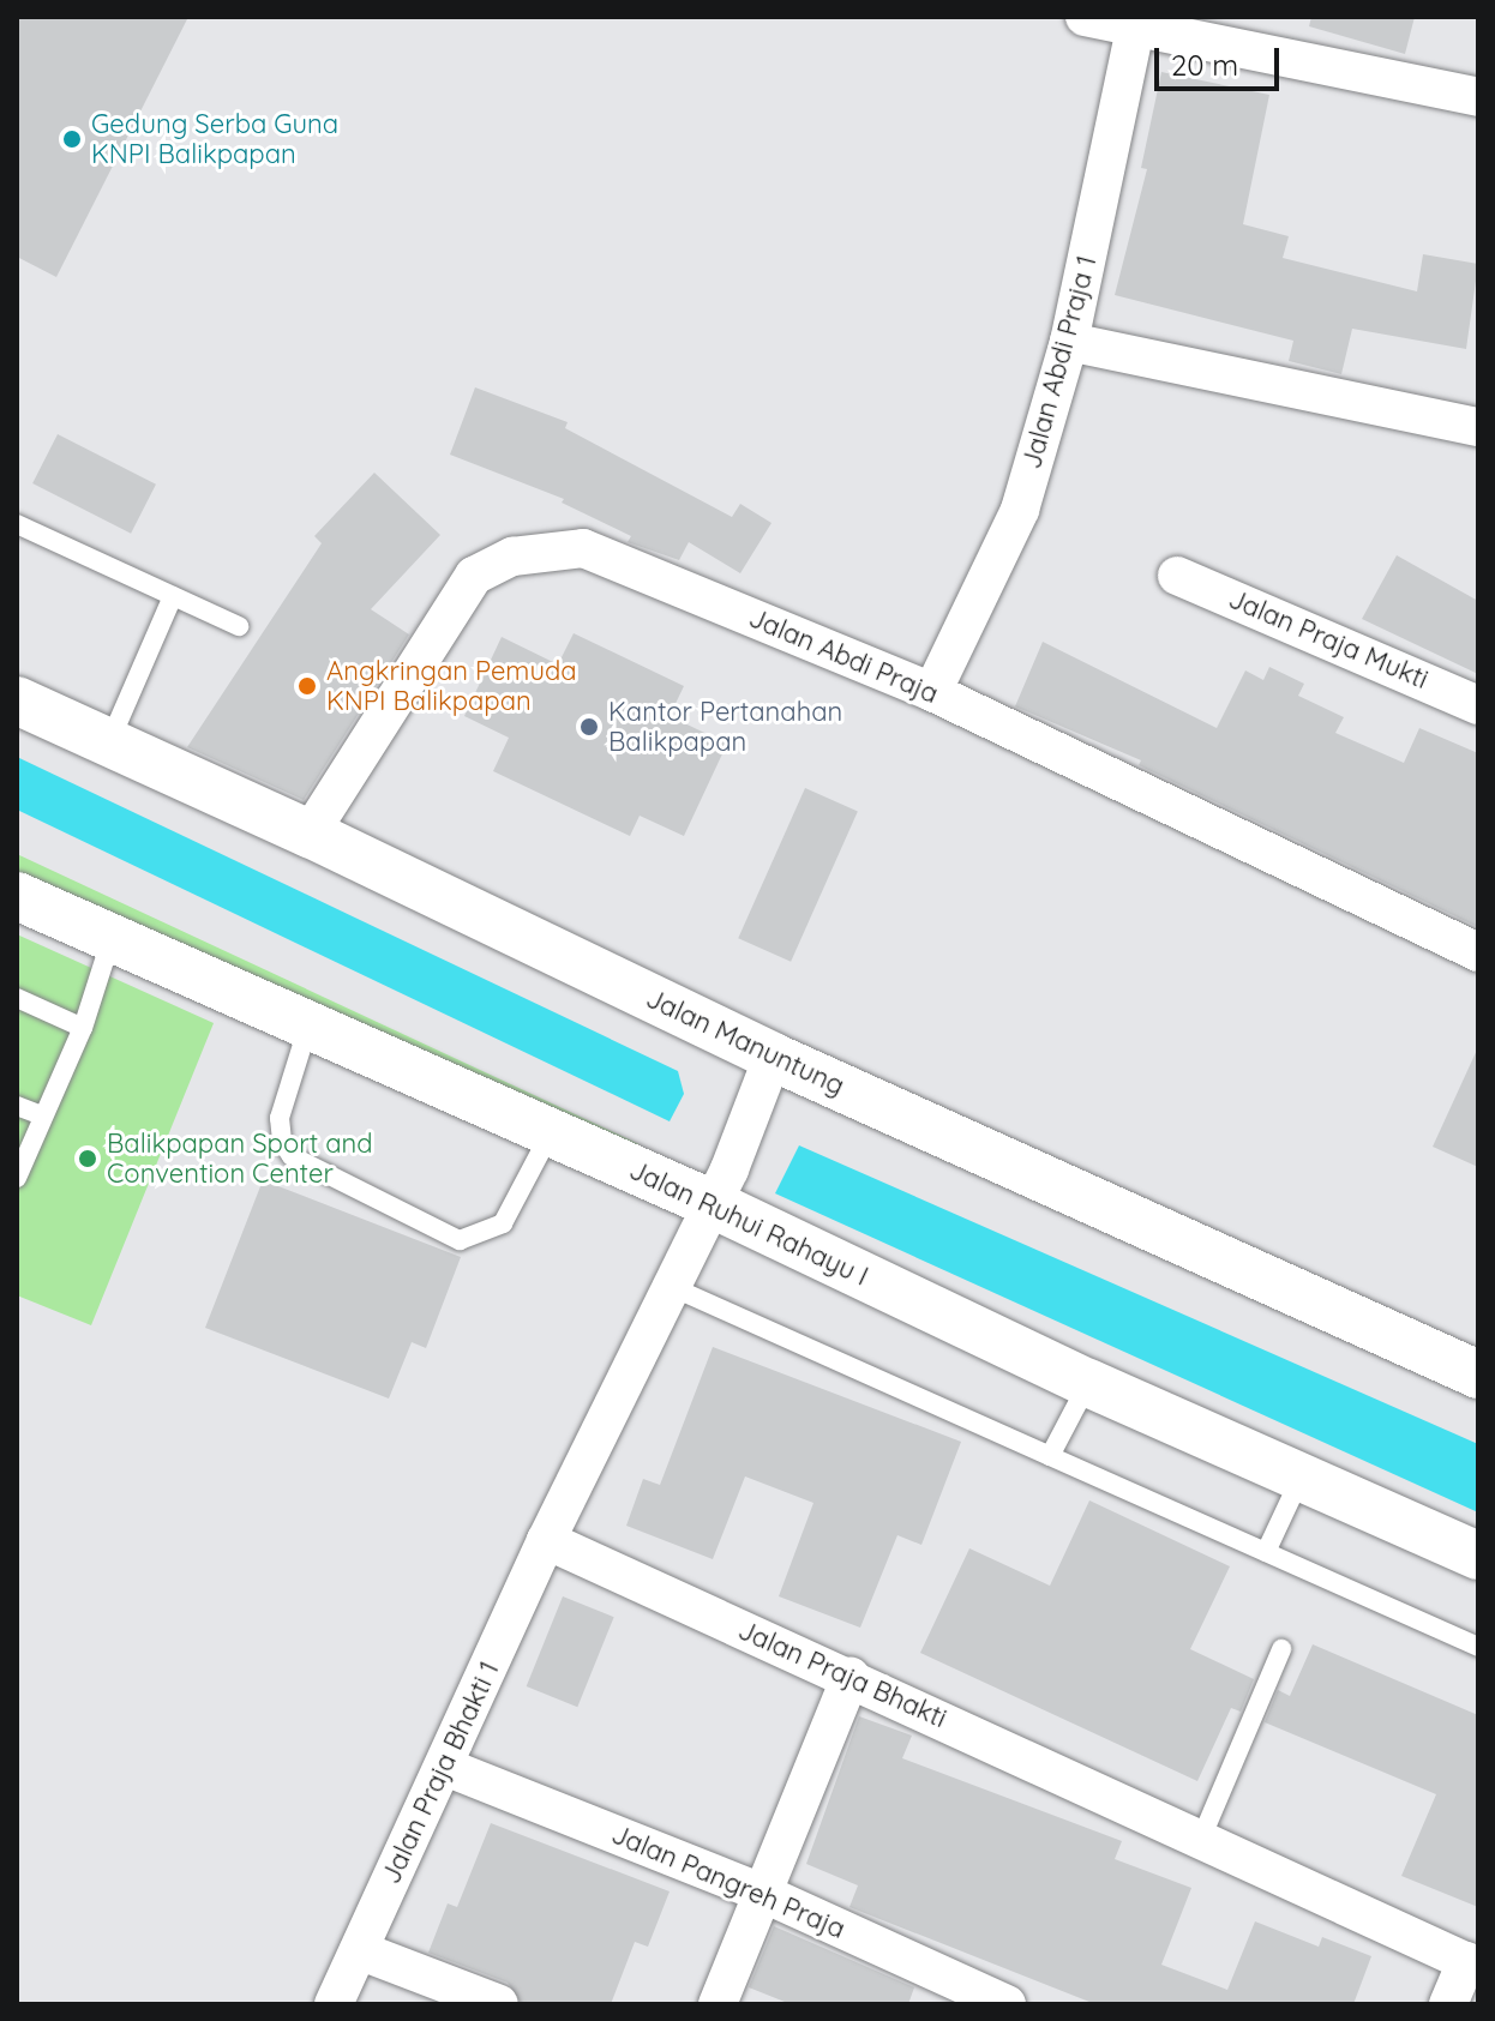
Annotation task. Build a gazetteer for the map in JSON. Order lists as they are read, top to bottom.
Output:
{
  "streets": {
    "street": [
      "Jalan Abdi Praja 1",
      "Jalan Praja Mukti",
      "Jalan Abdi Praja",
      "Jalan Manuntung",
      "Jalan Ruhui Rahayu I",
      "Jalan Praja Bhakti",
      "Jalan Praja Bhakti 1",
      "Jalan Pangreh Praja"
    ]
  },
  "crossings": [
    ["Jalan Abdi Praja 1", "Jalan Abdi Praja"],
    ["Jalan Abdi Praja", "Jalan Manuntung"],
    ["Jalan Praja Bhakti", "Jalan Praja Bhakti 1"],
    ["Jalan Praja Bhakti 1", "Jalan Pangreh Praja"]
  ],
  "places": [
    "Gedung Serba Guna KNPI Balikpapan",
    "Angkringan Pemuda KNPI Balikpapan",
    "Kantor Pertanahan Balikpapan",
    "Balikpapan Sport and Convention Center"
  ],
  "scale_bar": "20 m"
}
